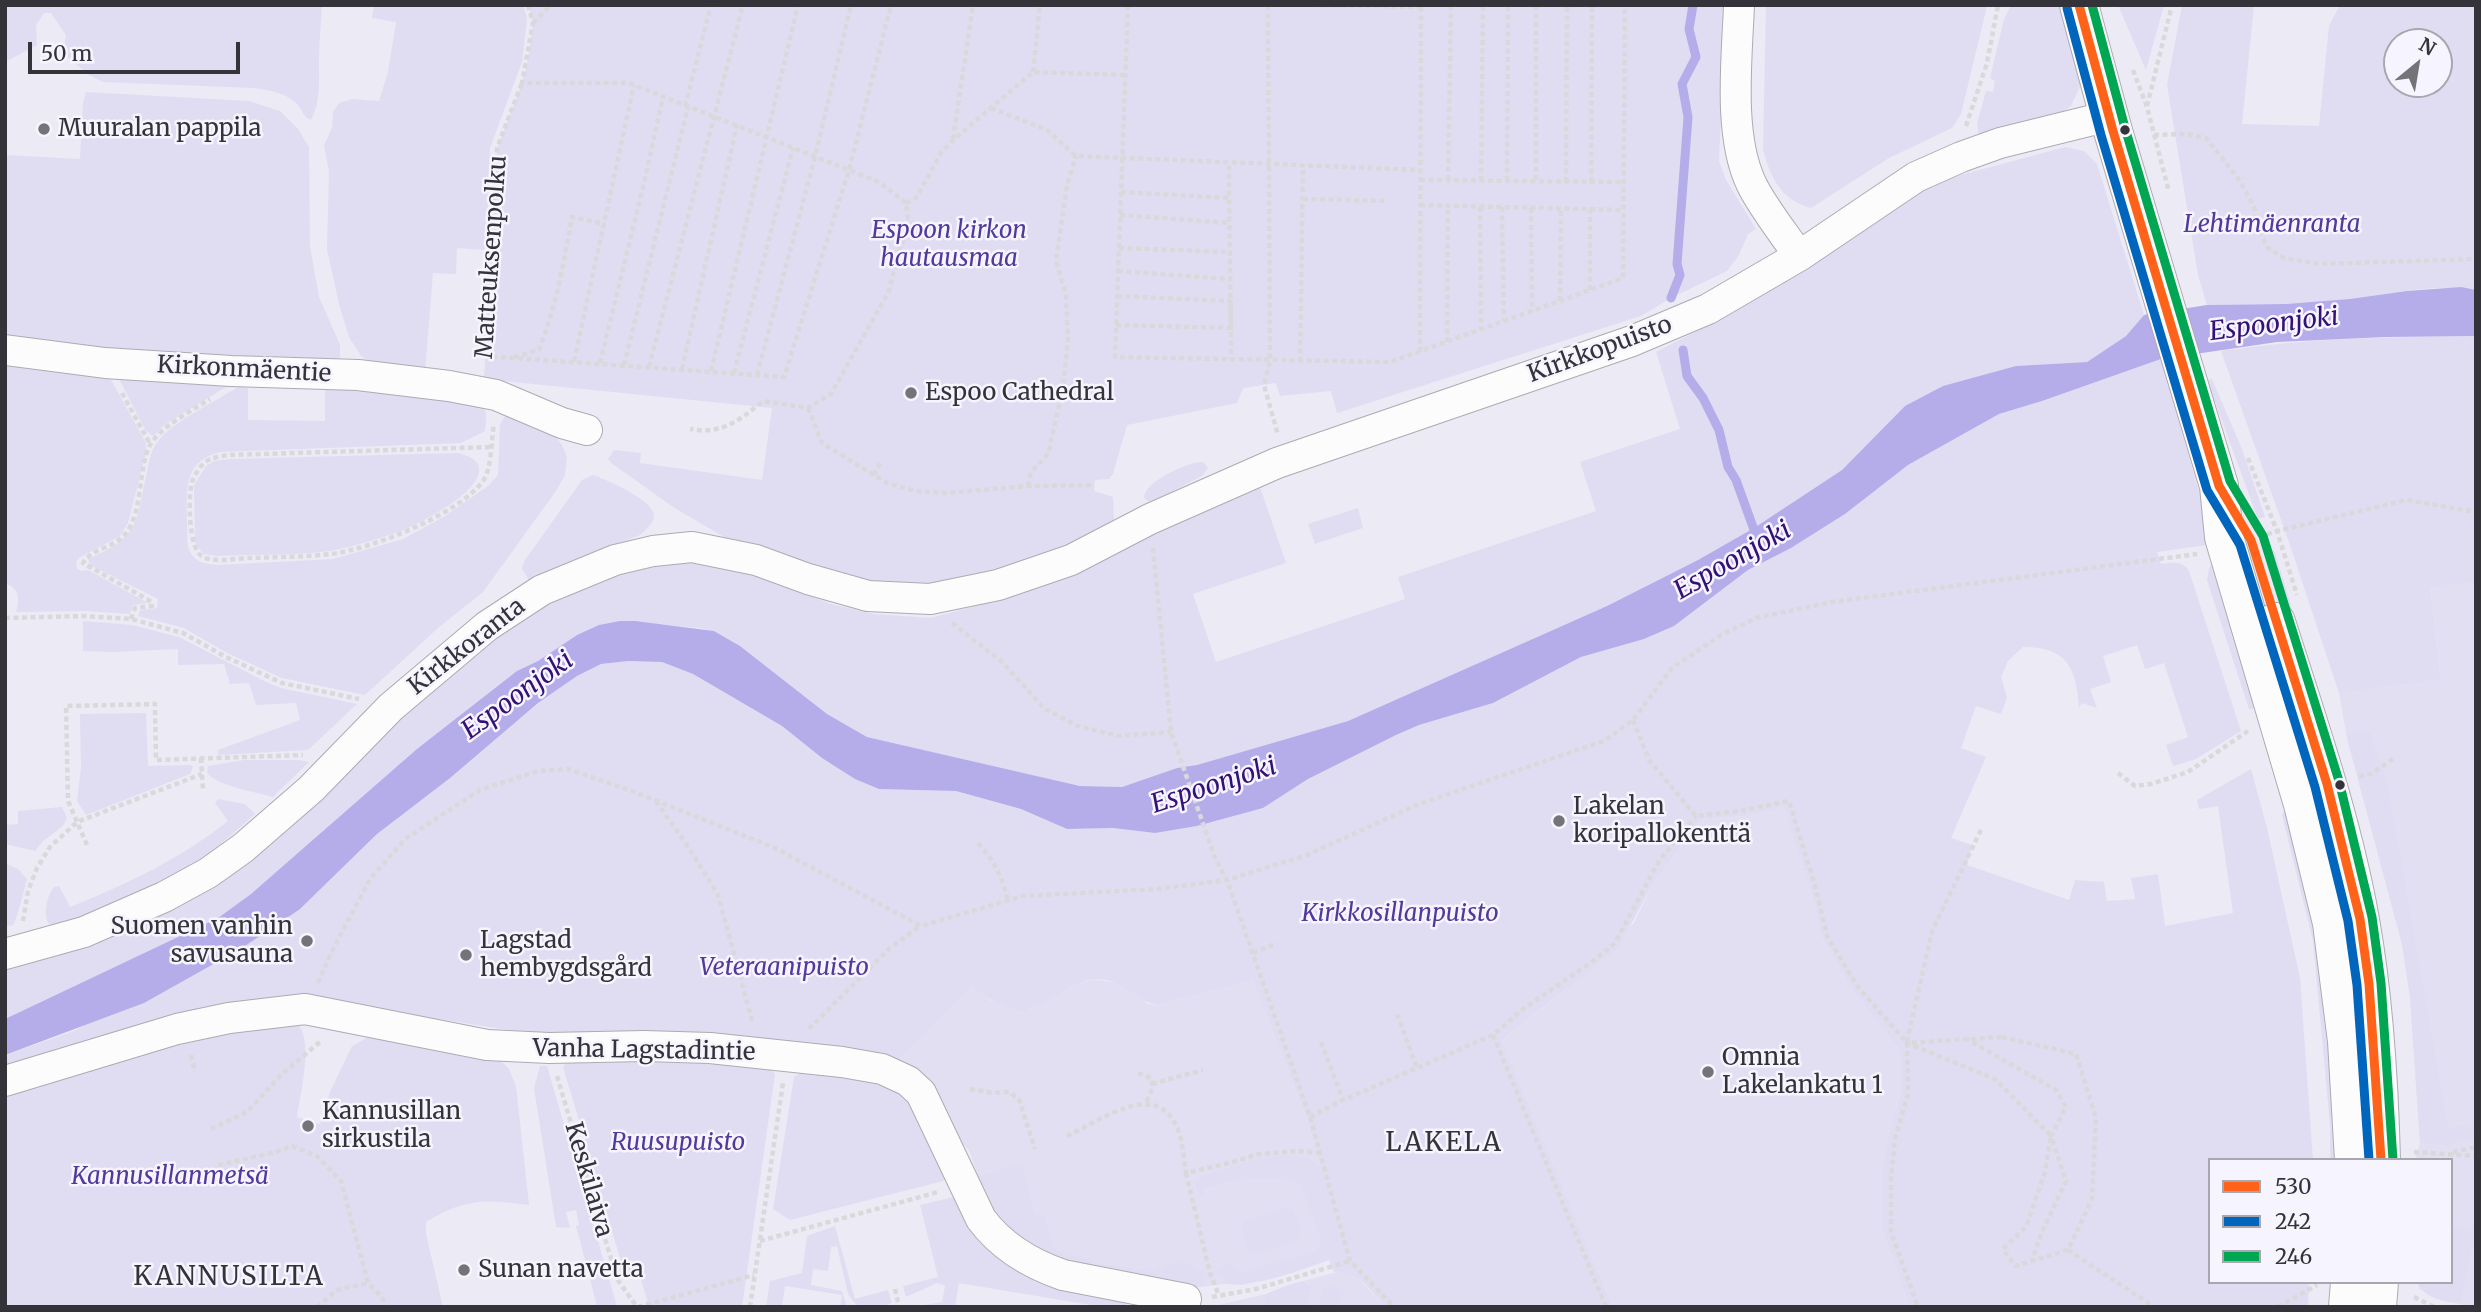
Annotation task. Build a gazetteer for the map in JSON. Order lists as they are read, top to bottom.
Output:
{
  "streets": {
    "street": [
      "Kirkkopuisto",
      "Kirkonmäentie",
      "Kirkkoranta",
      "Vanha Lagstadintie"
    ],
    "path": ["Matteuksenpolku", "Keskilaiva"]
  },
  "crossings": [
    ["Matteuksenpolku", "Kirkonmäentie"],
    ["Kirkkopuisto", "Kirkkoranta"],
    ["Vanha Lagstadintie", "Keskilaiva"]
  ],
  "districts": ["LAKELA", "KANNUSILTA"],
  "water": ["Espoonjoki"],
  "parks": [
    "Lehtimäenranta",
    "Espoon kirkon hautausmaa",
    "Kirkkosillanpuisto",
    "Veteraanipuisto",
    "Ruusupuisto",
    "Kannusillanmetsä"
  ],
  "places": [
    "Muuralan pappila",
    "Espoo Cathedral",
    "Lakelan koripallokenttä",
    "Suomen vanhin savusauna",
    "Lagstad hembygdsgård",
    "Omnia Lakelankatu 1",
    "Kannusillan sirkustila",
    "Sunan navetta"
  ],
  "lines": ["transit line 530", "transit line 246", "transit line 242"],
  "legend": ["530", "242", "246"],
  "scale_bar": "50 m",
  "north": "top right"
}
